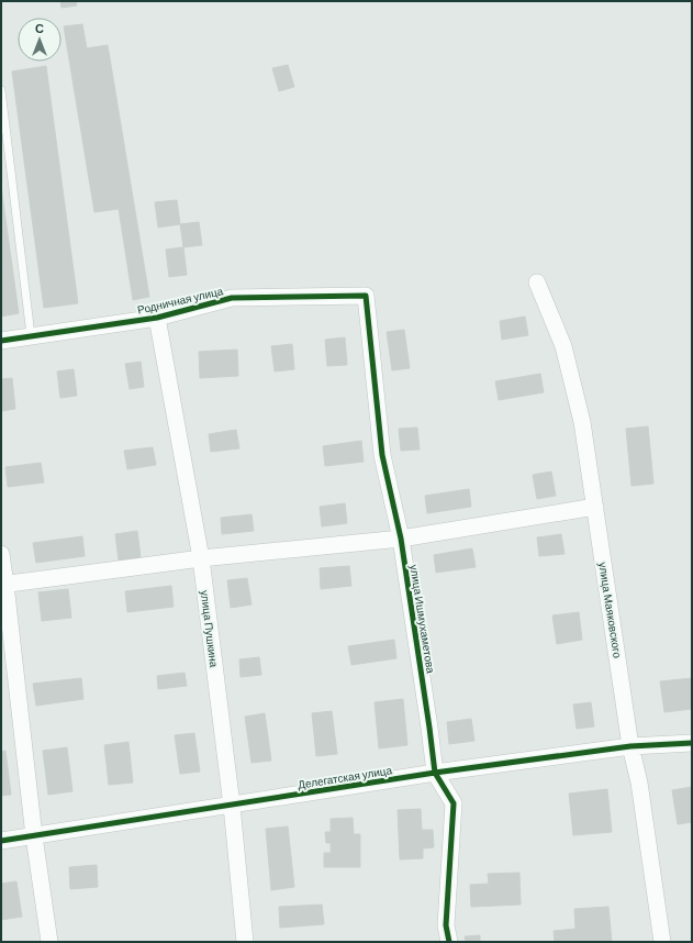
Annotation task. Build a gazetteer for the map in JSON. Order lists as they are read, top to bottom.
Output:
{
  "streets": {
    "street": [
      "Родничная улица",
      "улица Маяковского",
      "улица Ишмухаметова",
      "улица Пушкина",
      "Делегатская улица"
    ]
  },
  "crossings": [
    ["Родничная улица", "улица Ишмухаметова"],
    ["Родничная улица", "улица Пушкина"],
    ["улица Маяковского", "Делегатская улица"],
    ["улица Ишмухаметова", "Делегатская улица"],
    ["улица Пушкина", "Делегатская улица"]
  ],
  "north": "top"
}
